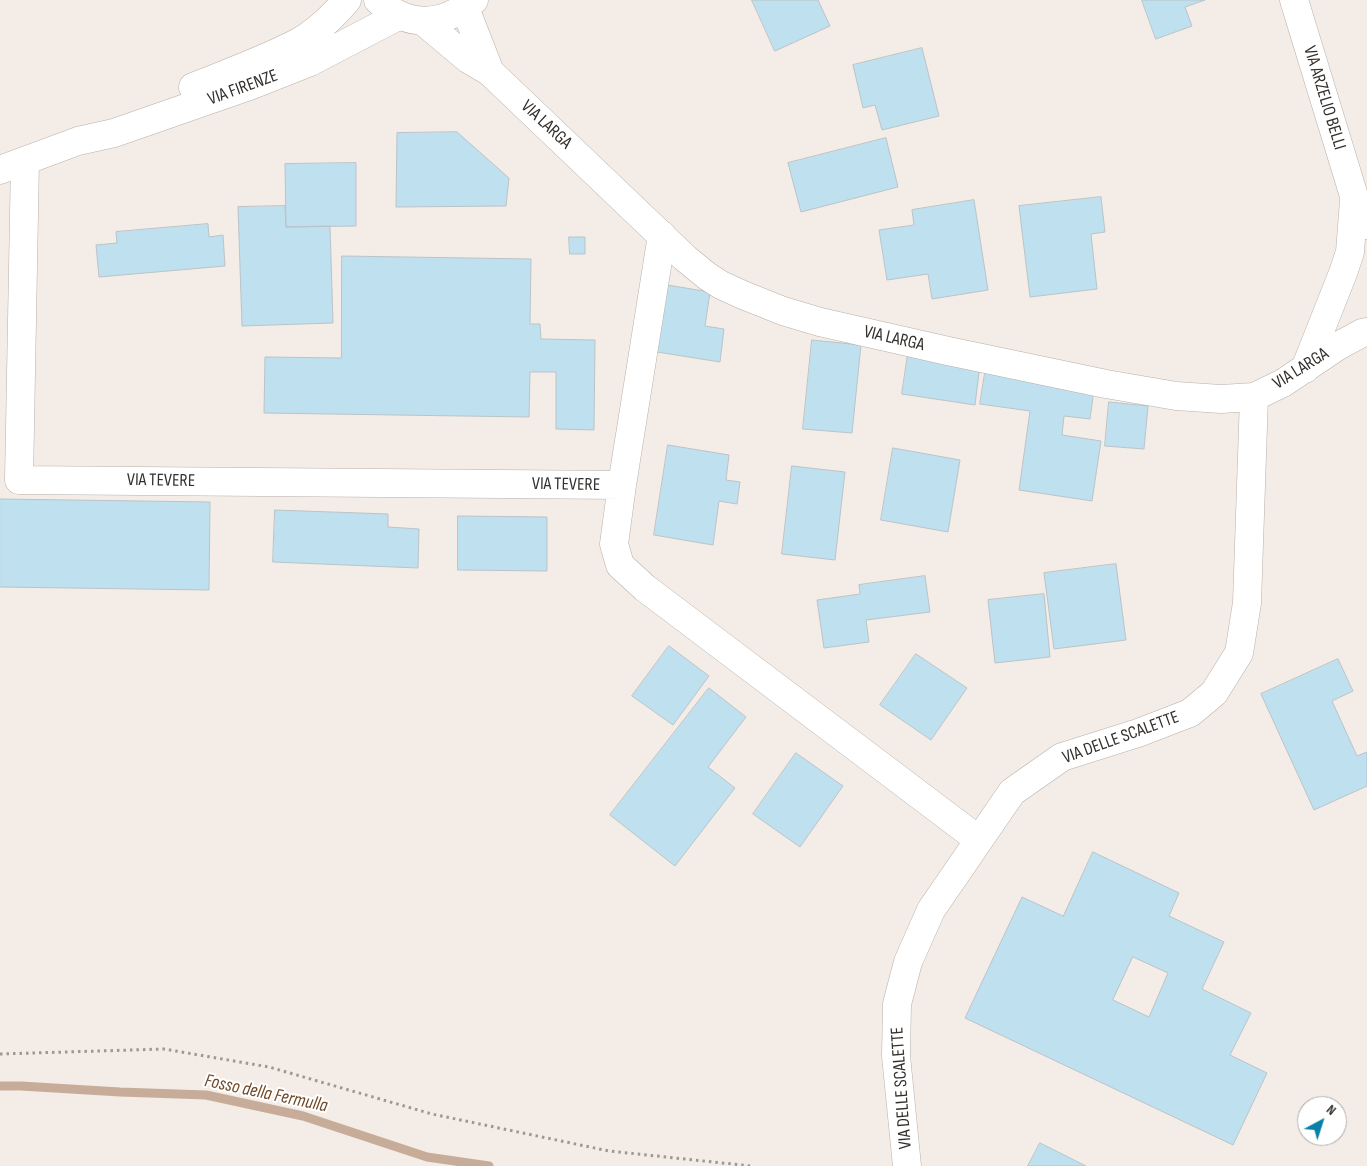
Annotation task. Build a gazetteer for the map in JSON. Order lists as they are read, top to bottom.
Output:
{
  "streets": {
    "street": [
      "VIA FIRENZE",
      "VIA ARZELIO BELLI",
      "VIA LARGA",
      "VIA TEVERE",
      "VIA DELLE SCALETTE"
    ]
  },
  "crossings": [
    ["VIA FIRENZE", "VIA LARGA"],
    ["VIA FIRENZE", "VIA TEVERE"],
    ["VIA LARGA", "VIA DELLE SCALETTE"]
  ],
  "water": ["Fosso della Fermulla"],
  "north": "top right"
}
